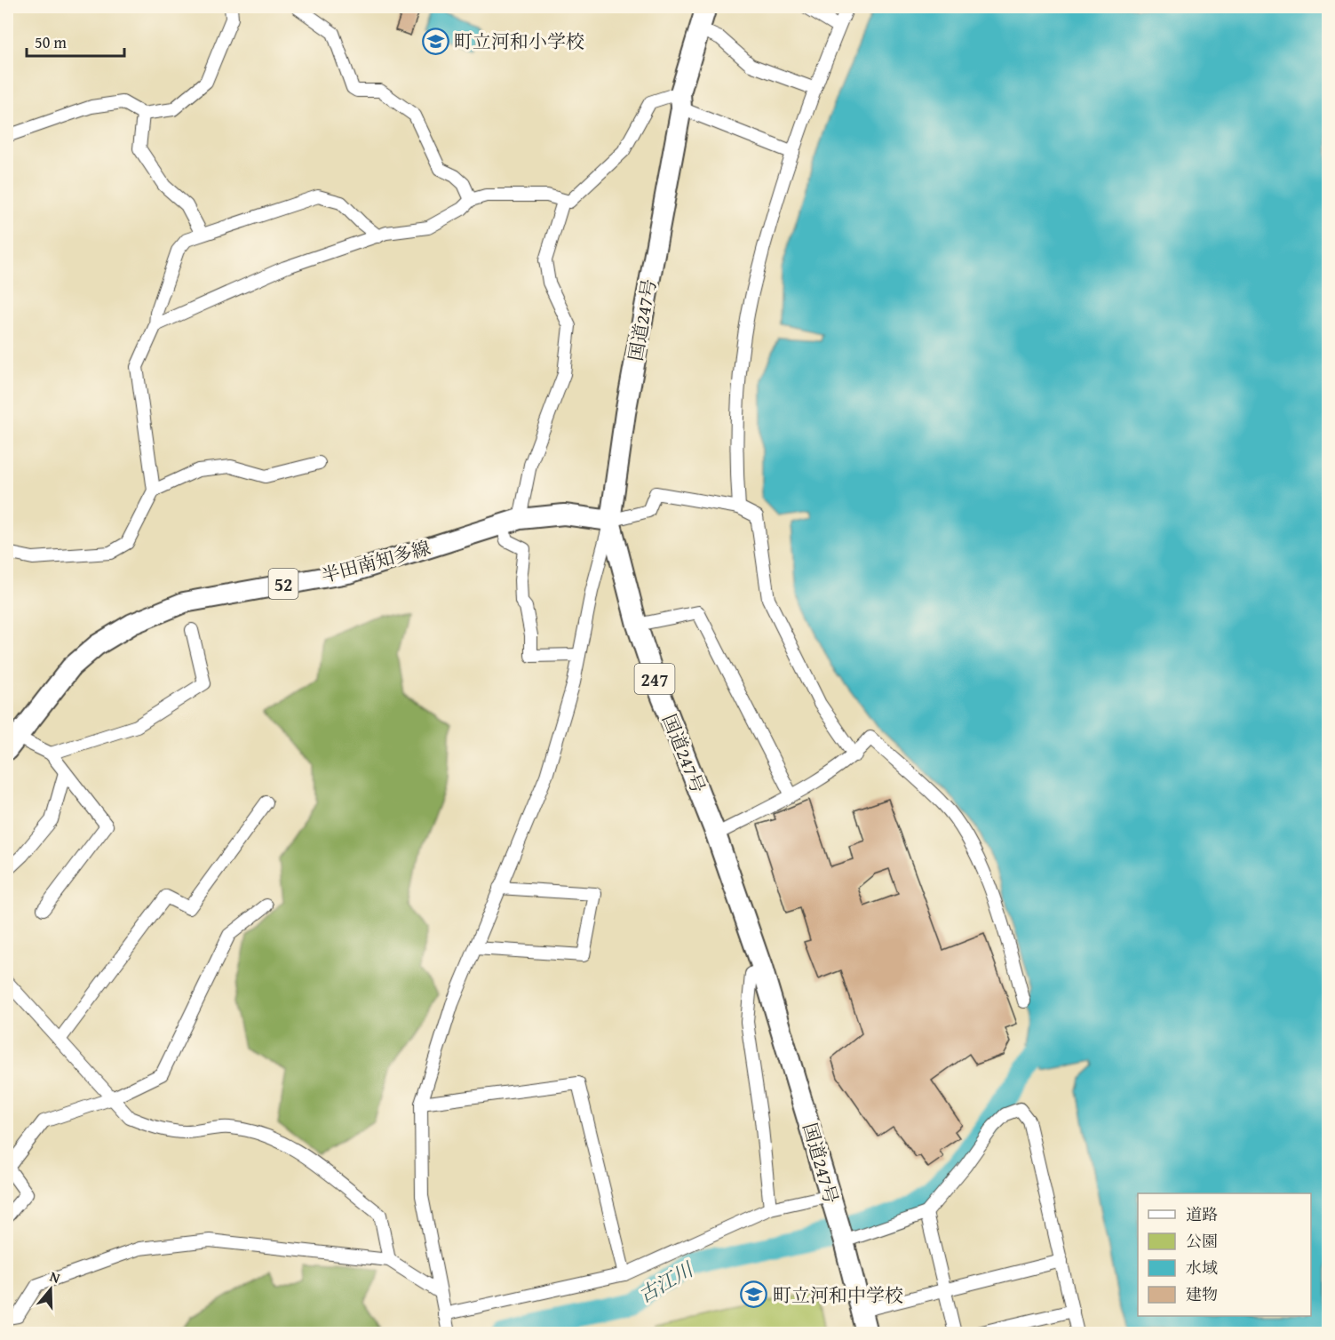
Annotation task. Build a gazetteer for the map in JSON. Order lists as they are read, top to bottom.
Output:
{
  "streets": {
    "main road": [
      "国道247号",
      "半田南知多線",
      "52",
      "247"
    ]
  },
  "crossings": [
    ["国道247号", "半田南知多線"]
  ],
  "water": ["古江川"],
  "places": {
    "school or university": ["町立河和小学校", "町立河和中学校"]
  },
  "legend": [
    "道路",
    "公園",
    "水域",
    "建物"
  ],
  "scale_bar": "50 m",
  "north": "top"
}
